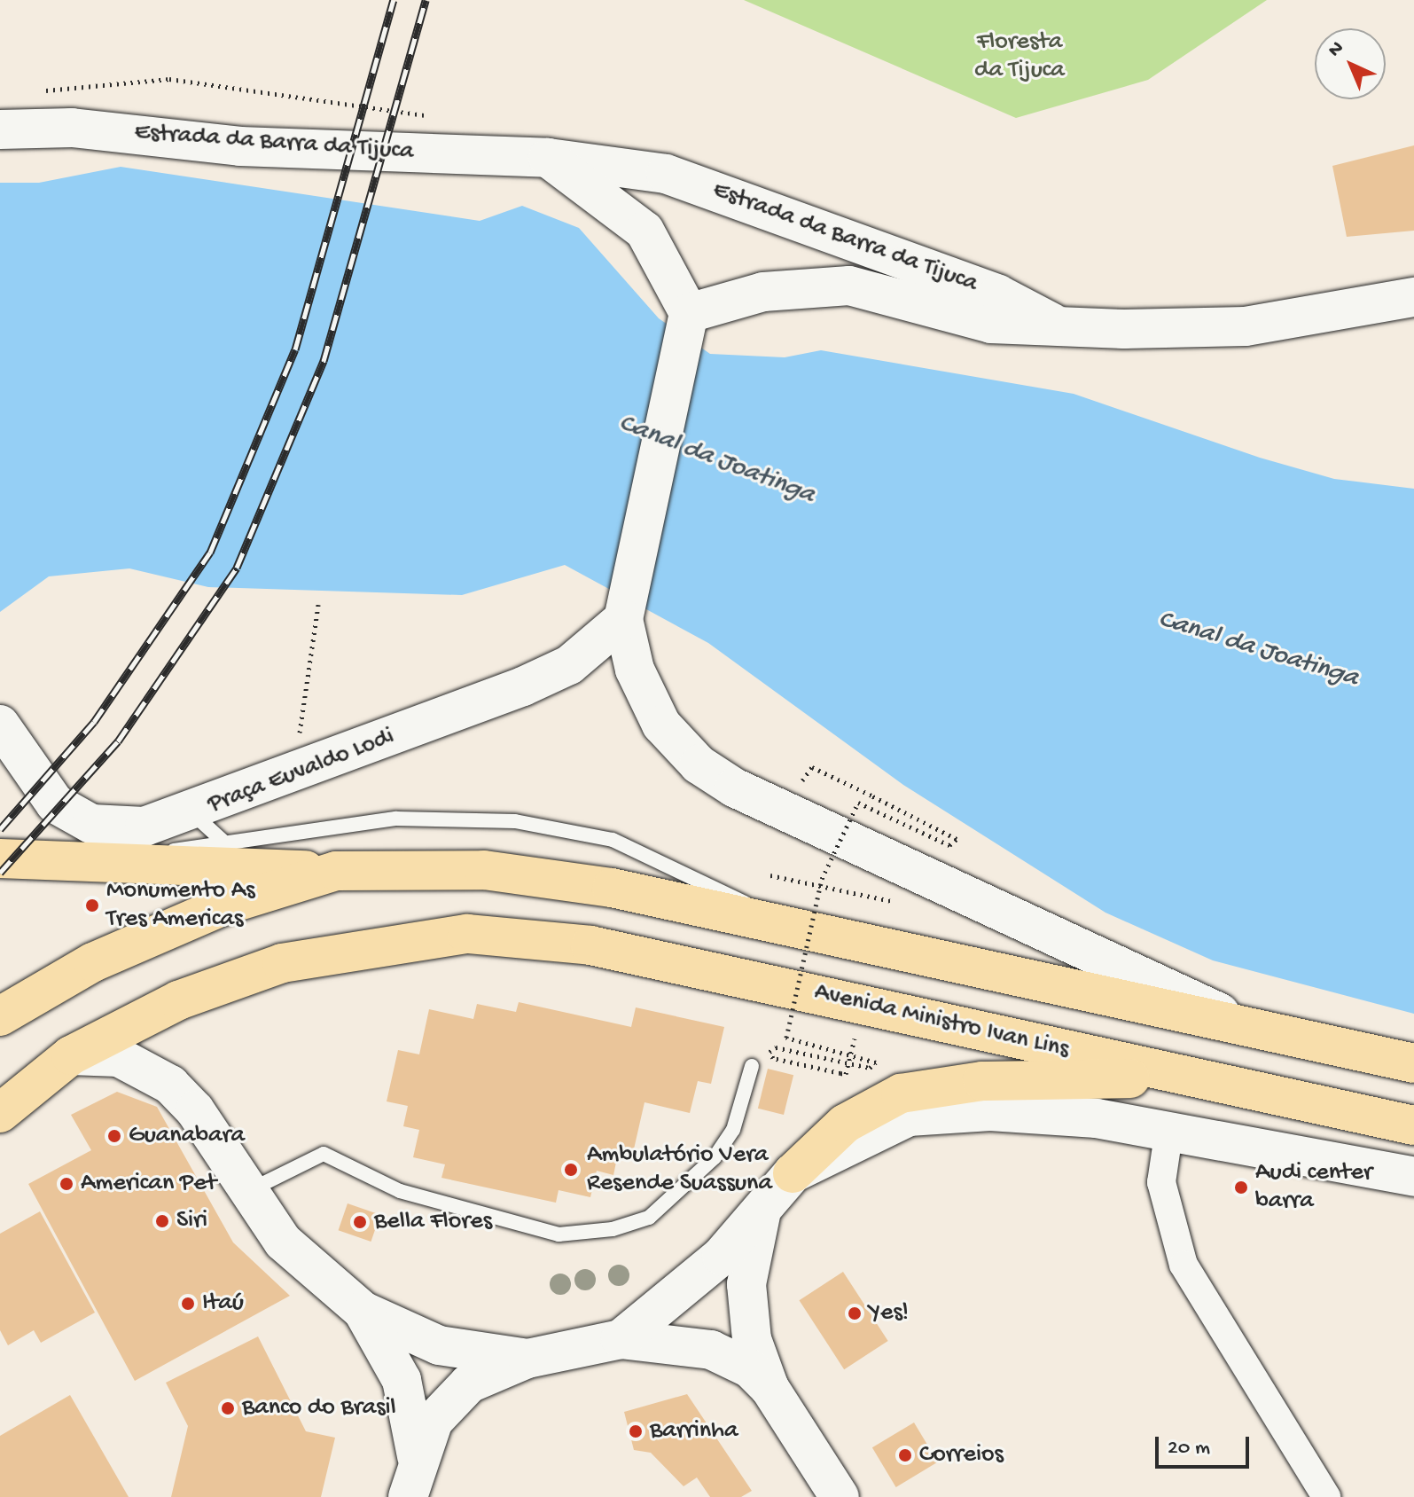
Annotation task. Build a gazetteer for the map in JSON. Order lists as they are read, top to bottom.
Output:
{
  "streets": {
    "highway": ["Avenida Ministro Ivan Lins"],
    "main road": ["Estrada da Barra da Tijuca", "Praça Euvaldo Lodi"]
  },
  "water": ["Canal da Joatinga"],
  "parks": ["Floresta da Tijuca"],
  "places": [
    "Monumento As Tres Americas",
    "Guanabara",
    "Ambulatório Vera Resende Suassuna",
    "American Pet",
    "Audi center barra",
    "Siri",
    "Bella Flores",
    "Itaú",
    "Yes!",
    "Banco do Brasil",
    "Barrinha",
    "Correios"
  ],
  "scale_bar": "20 m",
  "north": "top left"
}
